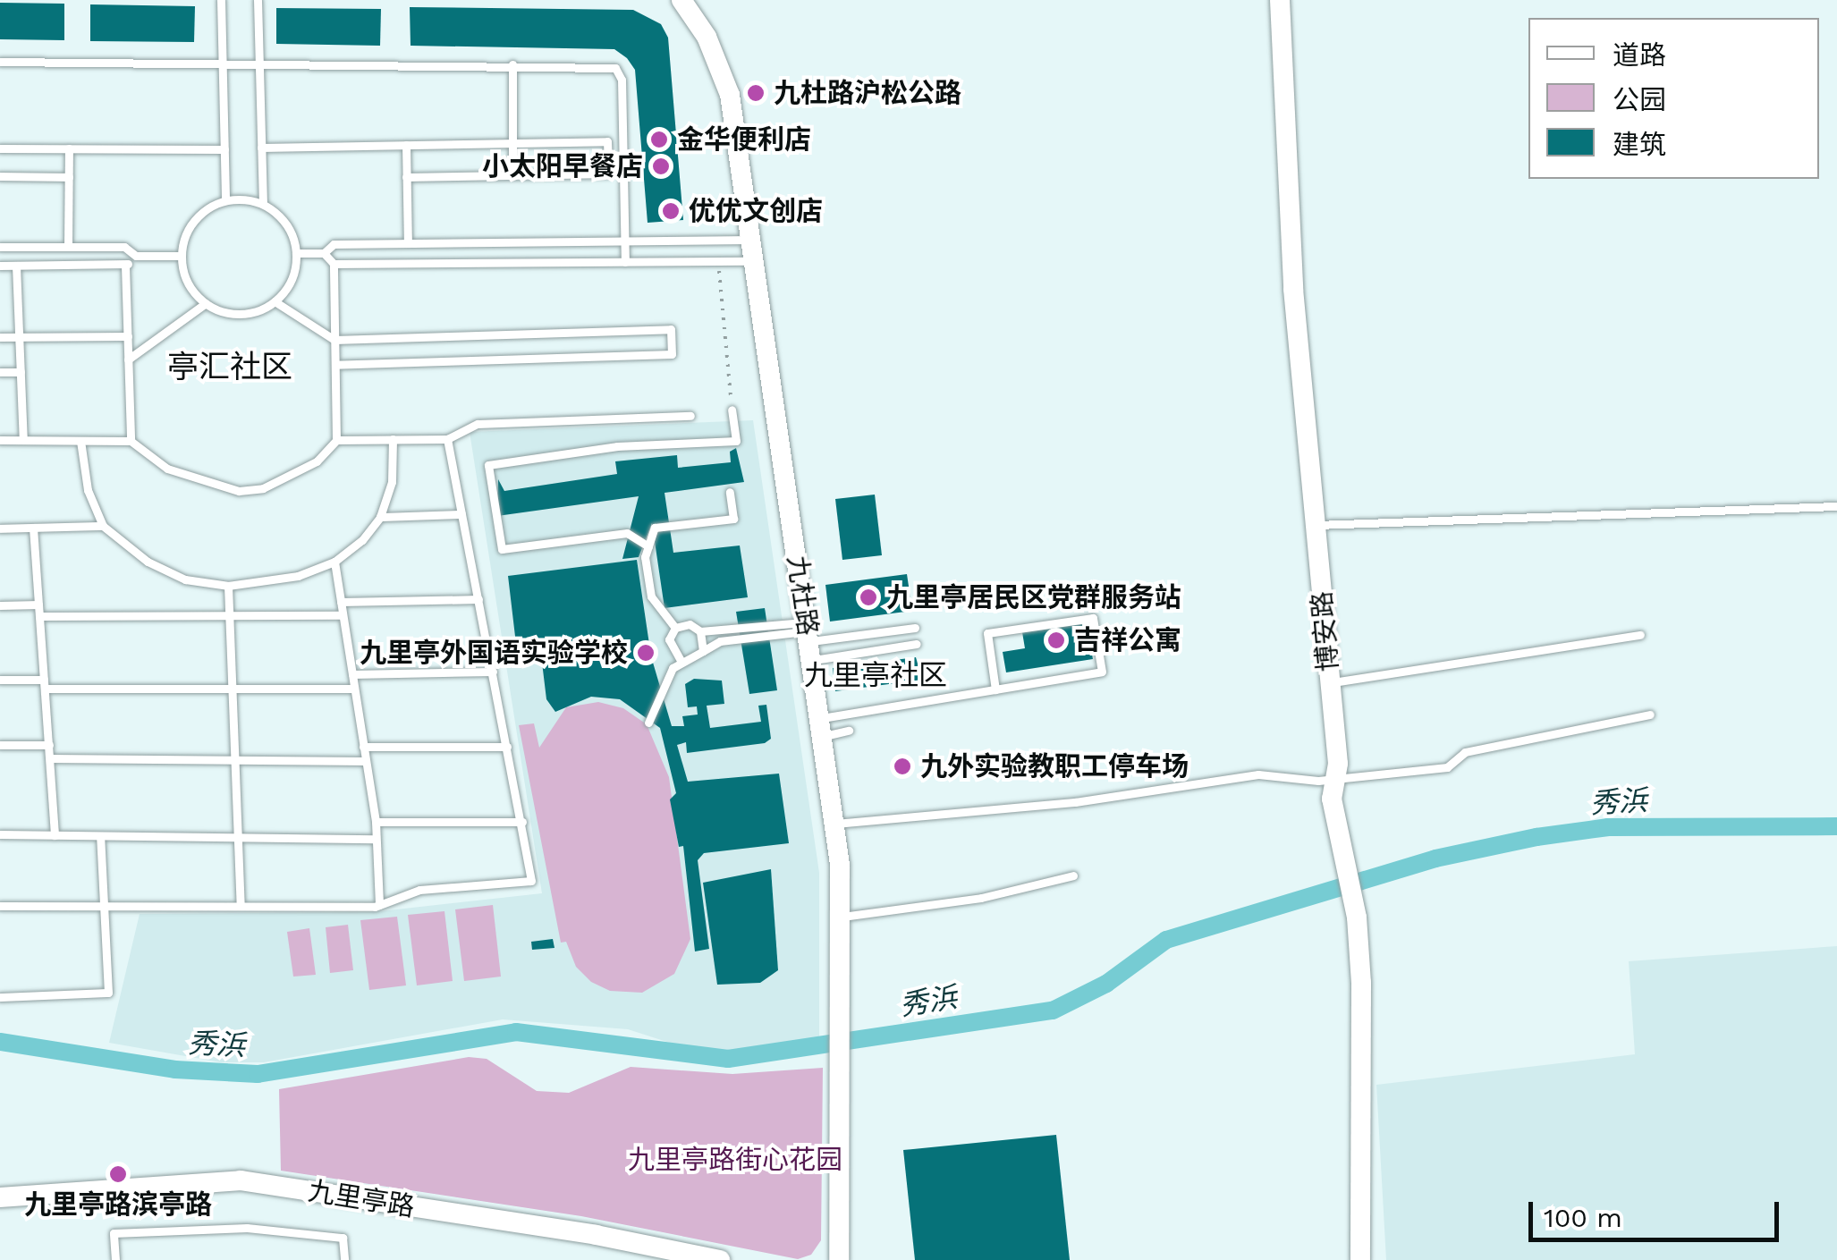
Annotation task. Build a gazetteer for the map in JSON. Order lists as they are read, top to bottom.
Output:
{
  "streets": {
    "street": ["九杜路", "博安路", "九里亭路"]
  },
  "districts": ["亭汇社区", "九里亭社区"],
  "water": ["秀浜"],
  "parks": ["九里亭路街心花园"],
  "places": [
    "九杜路沪松公路",
    "金华便利店",
    "小太阳早餐店",
    "优优文创店",
    "九里亭居民区党群服务站",
    "吉祥公寓",
    "九里亭外国语实验学校",
    "九外实验教职工停车场",
    "九里亭路滨亭路"
  ],
  "legend": ["道路", "公园", "建筑"],
  "scale_bar": "100 m"
}
